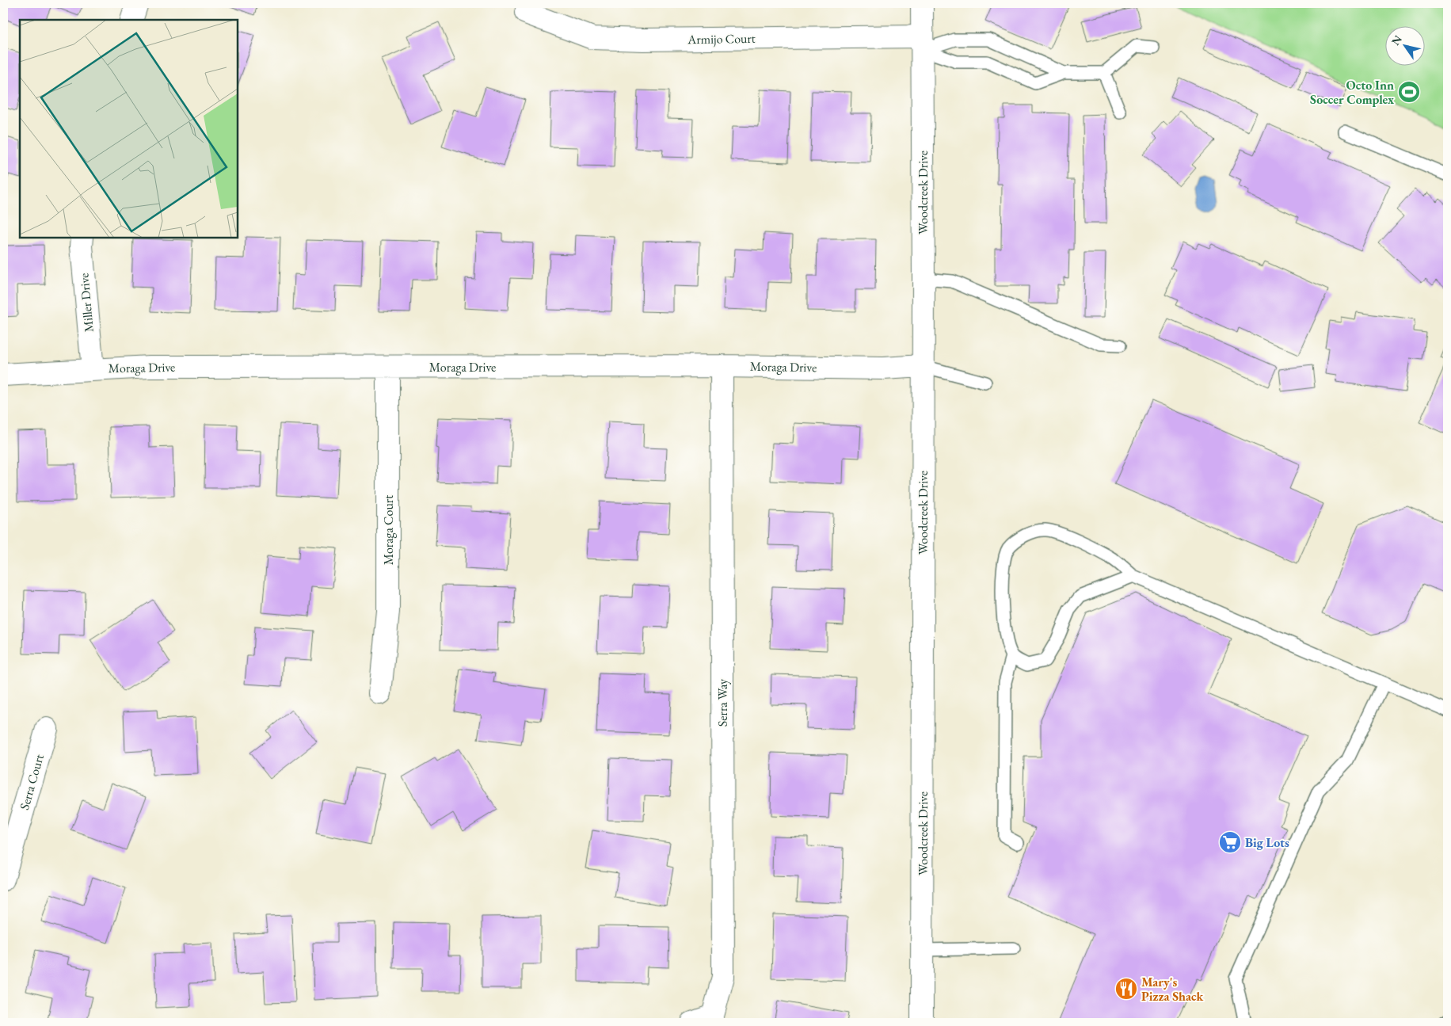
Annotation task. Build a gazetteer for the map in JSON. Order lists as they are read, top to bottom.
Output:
{
  "streets": {
    "street": [
      "Armijo Court",
      "Woodcreek Drive",
      "Miller Drive",
      "Moraga Drive",
      "Moraga Court",
      "Serra Way",
      "Serra Court"
    ]
  },
  "crossings": [
    ["Armijo Court", "Woodcreek Drive"],
    ["Woodcreek Drive", "Moraga Drive"],
    ["Miller Drive", "Moraga Drive"],
    ["Moraga Drive", "Moraga Court"],
    ["Moraga Drive", "Serra Way"]
  ],
  "places": {
    "sports": ["Octo Inn Soccer Complex"],
    "supermarket": ["Big Lots"],
    "restaurant": ["Mary's Pizza Shack"]
  },
  "north": "top left"
}
